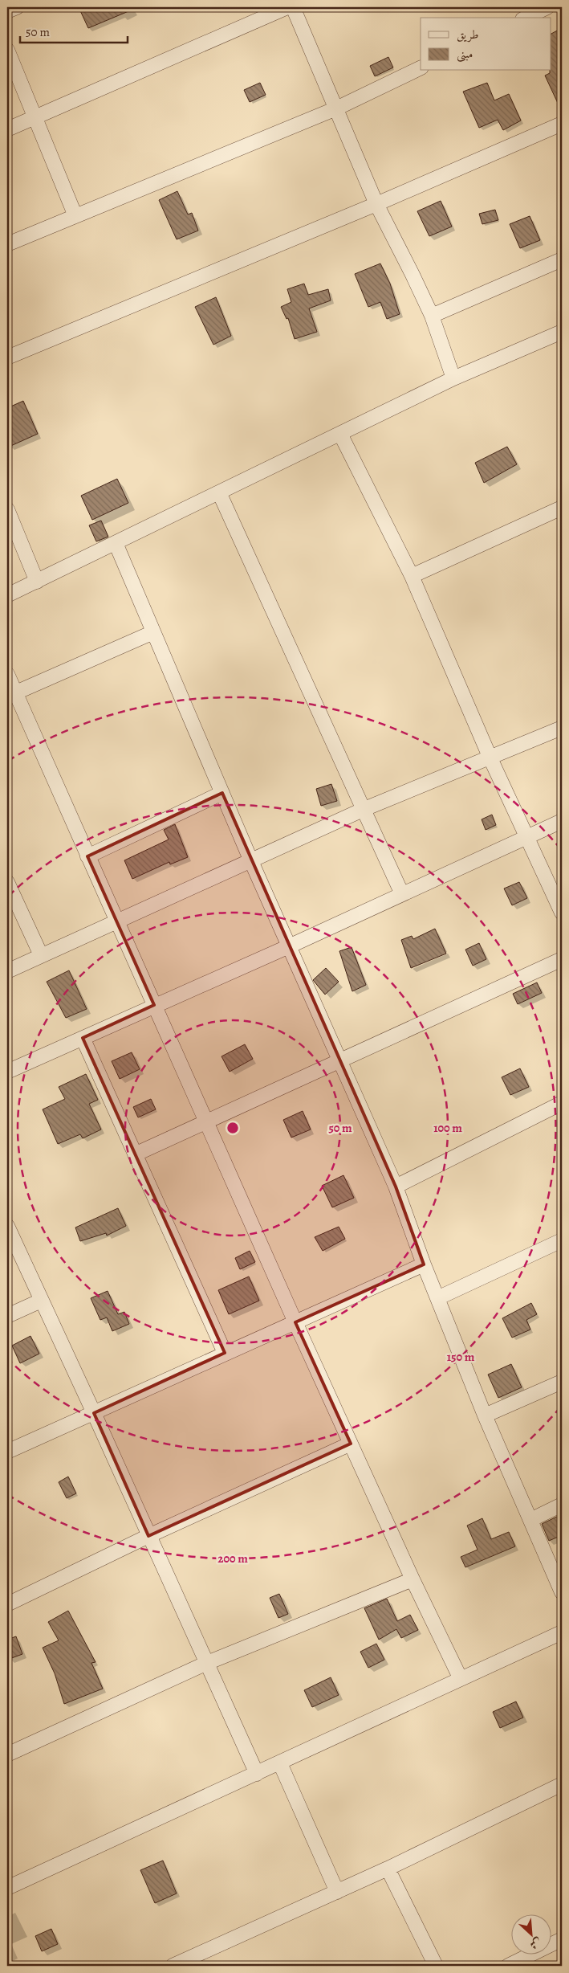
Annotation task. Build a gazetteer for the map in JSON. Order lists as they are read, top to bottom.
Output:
{
  "legend": ["طريق", "مبنى"],
  "scale_bar": "50 m",
  "north": "bottom right",
  "rings": [
    "50 m",
    "100 m",
    "150 m",
    "200 m"
  ]
}
